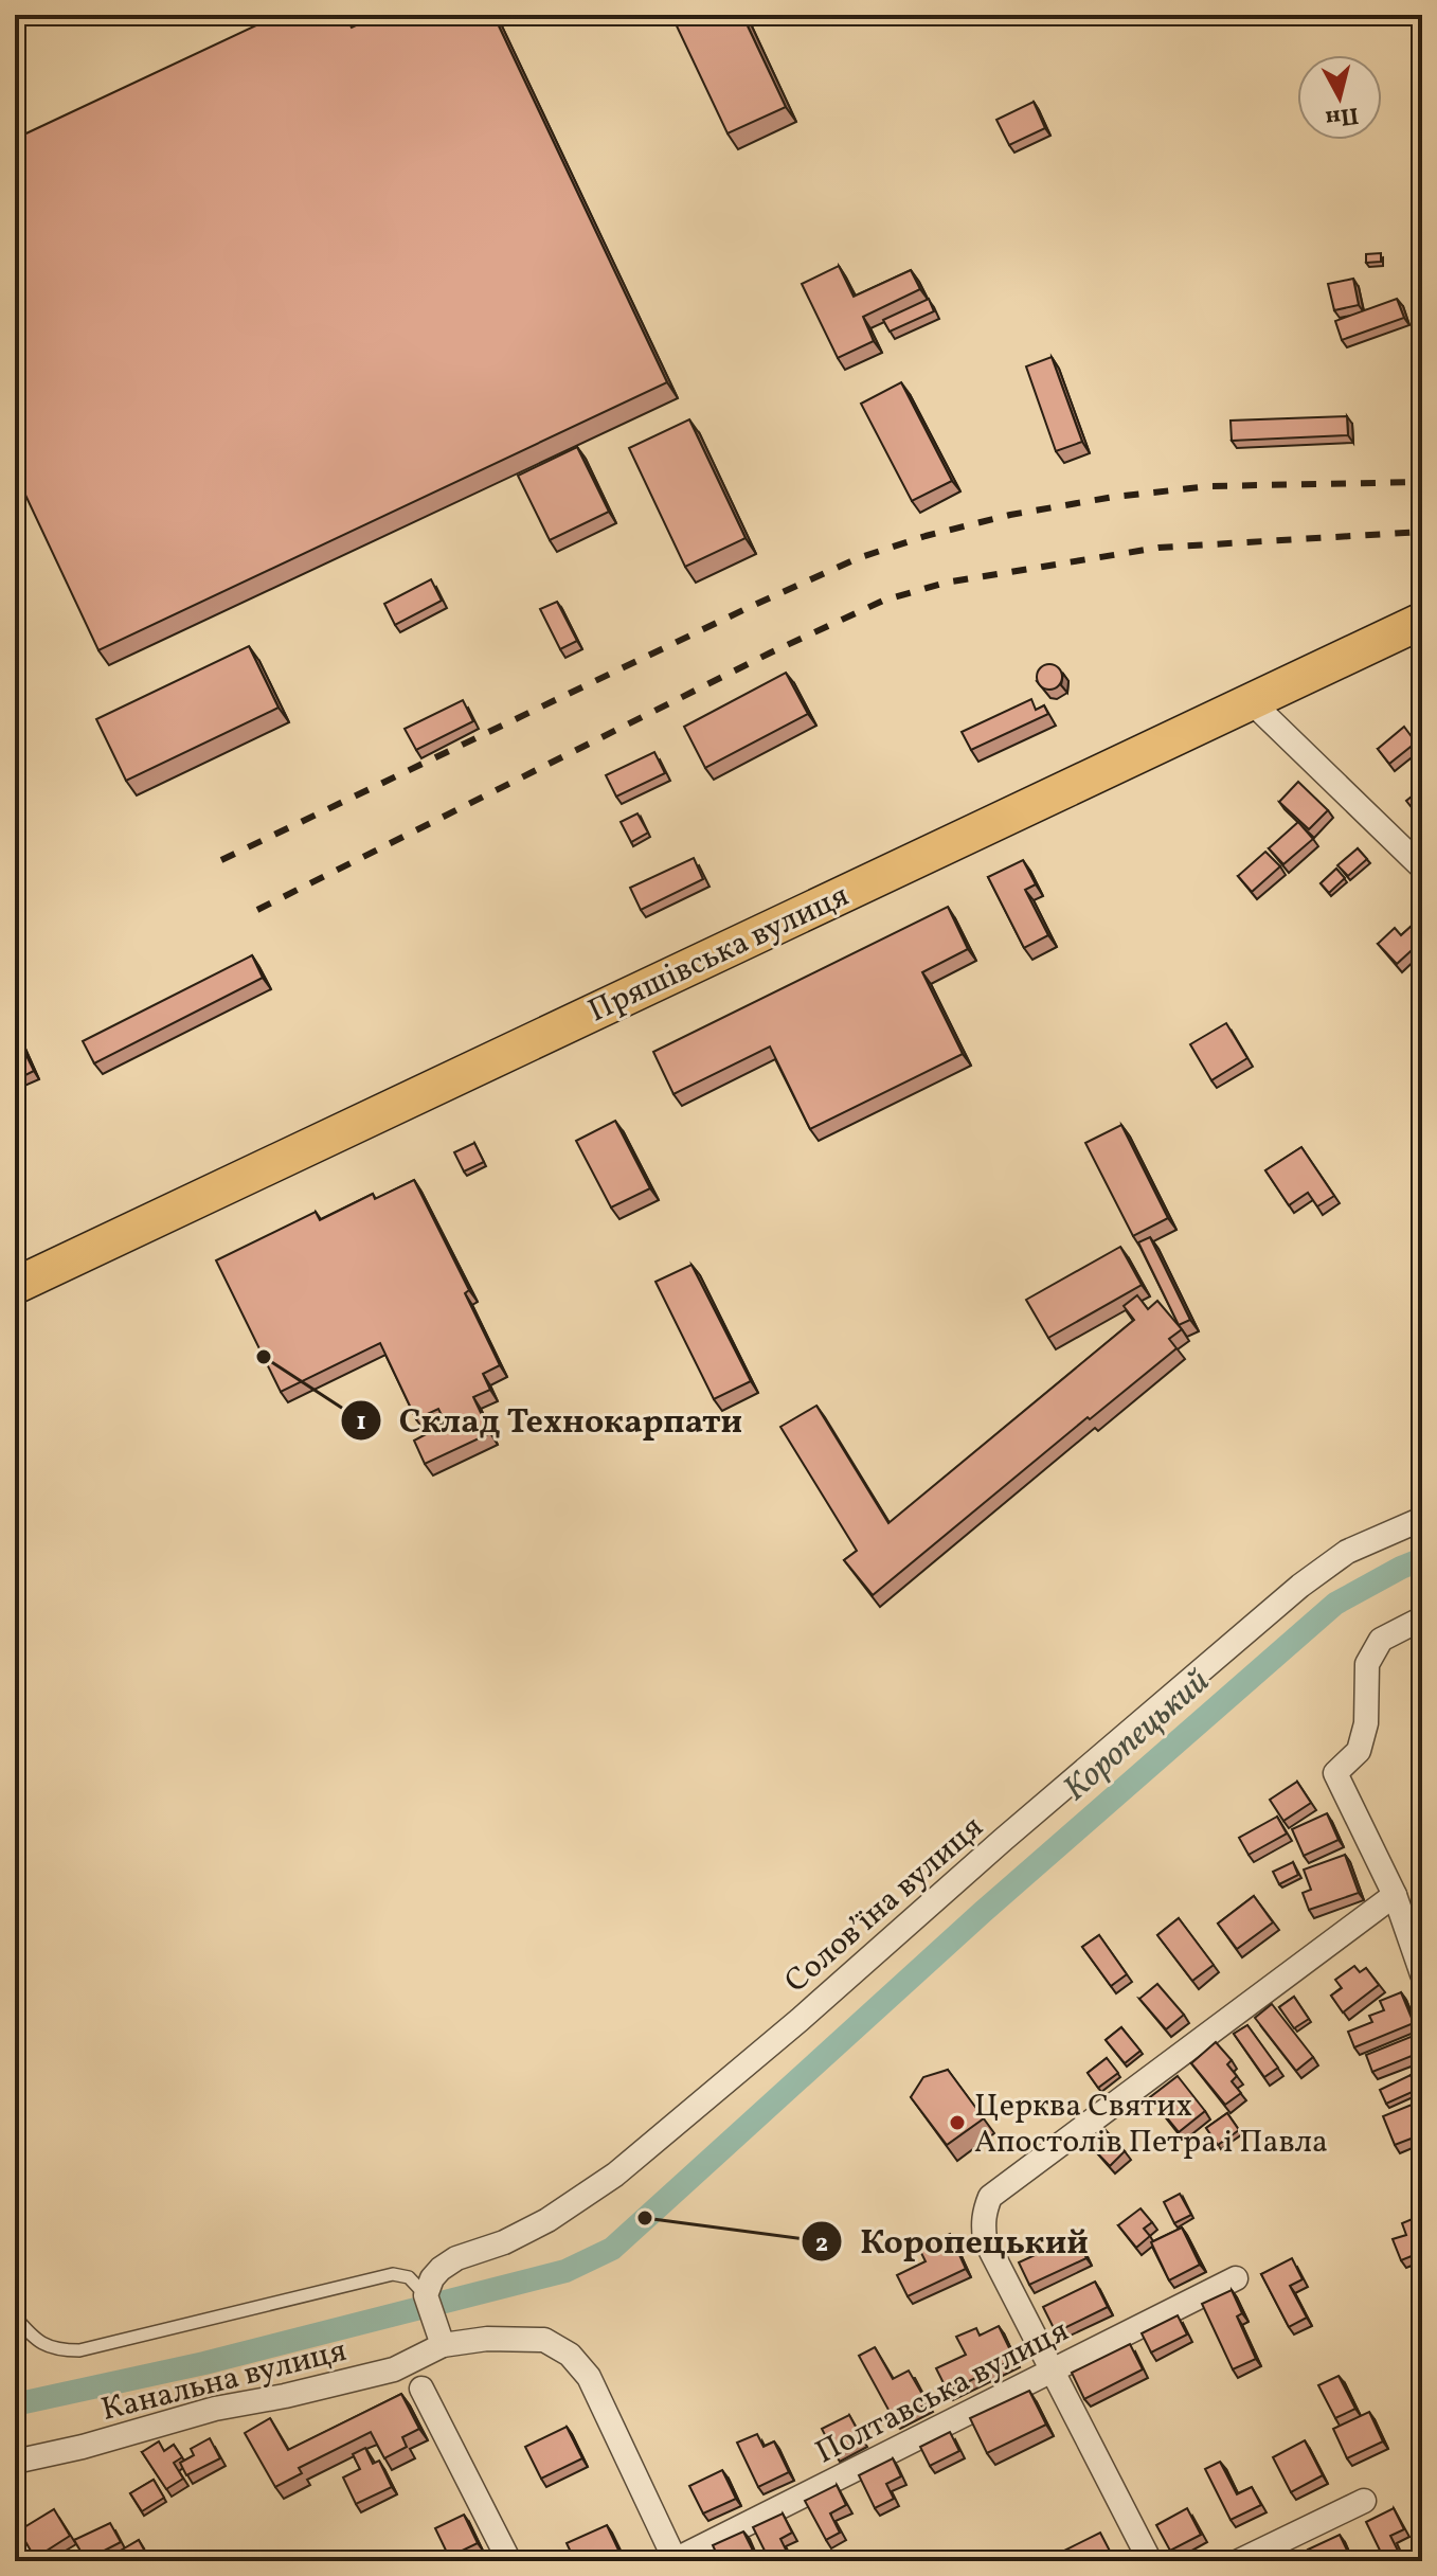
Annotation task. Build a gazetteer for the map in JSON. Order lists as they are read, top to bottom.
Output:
{
  "streets": {
    "main road": ["Пряшівська вулиця"],
    "street": ["Соловʼїна вулиця", "Канальна вулиця", "Полтавська вулиця"]
  },
  "crossings": [
    ["Канальна вулиця", "Полтавська вулиця"]
  ],
  "water": ["Коропецький"],
  "places": ["Склад Технокарпати", "Церква Святих Апостолів Петра і Павла", "Коропецький"],
  "north": "bottom"
}
